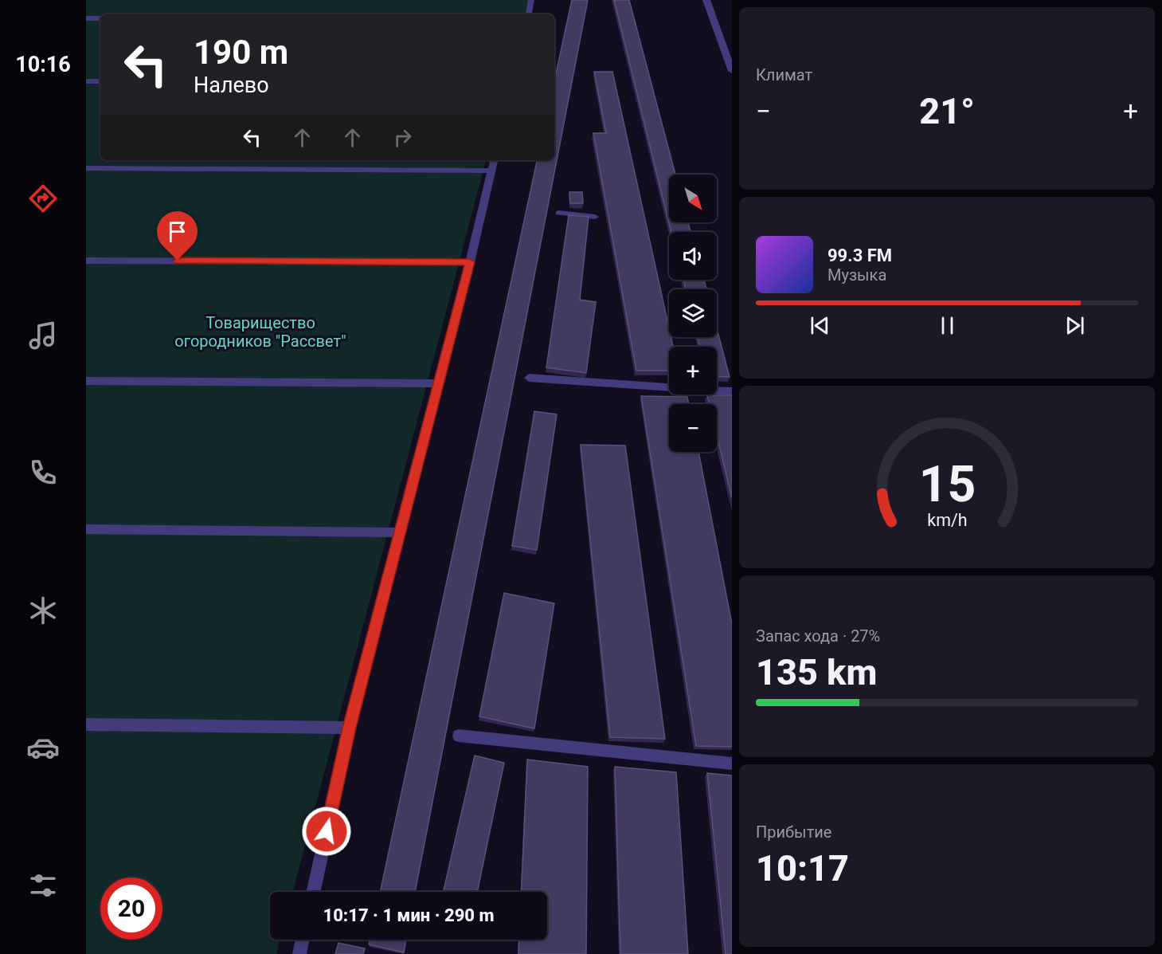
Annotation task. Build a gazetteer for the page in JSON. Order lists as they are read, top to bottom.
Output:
{
  "parks": ["Товарищество огородников \"Рассвет\""],
  "north": "bottom right",
  "page": {
    "tabs": "10:16",
    "tile": [
      "Климат",
      ["Запас хода · 27%", "135 km"],
      ["Прибытие", "10:17"]
    ],
    "turn": ["190 m", "Налево"],
    "heat": ["−", "21°", "+"],
    "map_buttons": ["+", "−"],
    "song": ["99.3 FM", "Музыка"],
    "limit": "20",
    "trip": "10:17 · 1 мин · 290 m",
    "gauge": ["15", "km/h"]
  }
}
